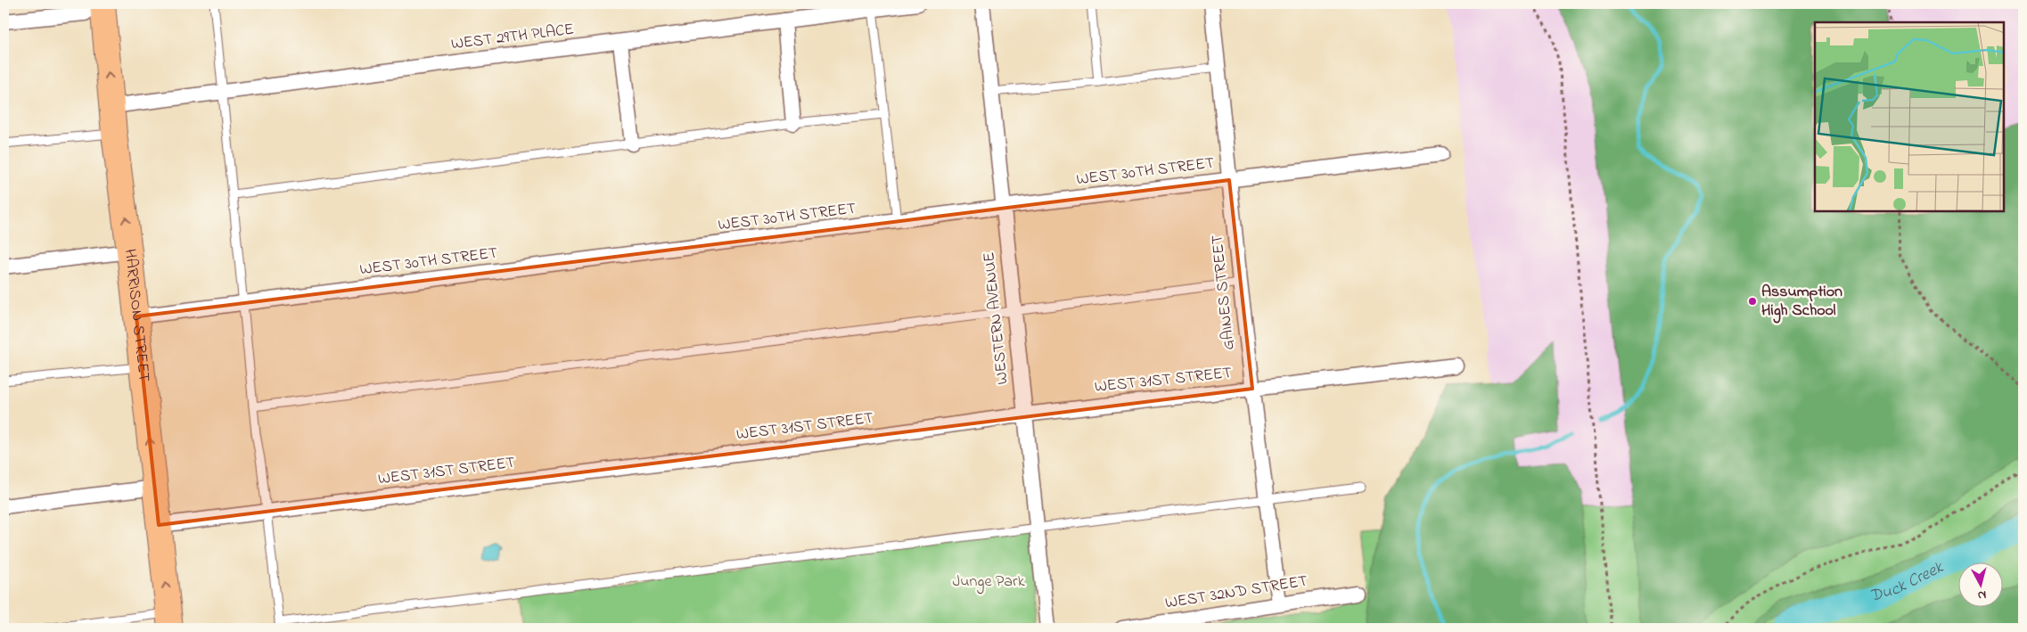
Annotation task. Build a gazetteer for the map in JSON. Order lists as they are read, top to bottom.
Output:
{
  "streets": {
    "highway": ["HARRISON STREET"],
    "street": [
      "WEST 29TH PLACE",
      "WEST 30TH STREET",
      "GAINES STREET",
      "WESTERN AVENUE",
      "WEST 31ST STREET",
      "WEST 32ND STREET"
    ]
  },
  "crossings": [
    ["WEST 29TH PLACE", "HARRISON STREET"],
    ["WEST 30TH STREET", "GAINES STREET"],
    ["WEST 30TH STREET", "HARRISON STREET"],
    ["WEST 30TH STREET", "WESTERN AVENUE"],
    ["GAINES STREET", "WEST 31ST STREET"],
    ["GAINES STREET", "WEST 32ND STREET"],
    ["HARRISON STREET", "WEST 31ST STREET"],
    ["WESTERN AVENUE", "WEST 31ST STREET"]
  ],
  "one_way": ["HARRISON STREET"],
  "water": ["Duck Creek"],
  "parks": ["Junge Park"],
  "places": ["Assumption High School"],
  "north": "bottom"
}
